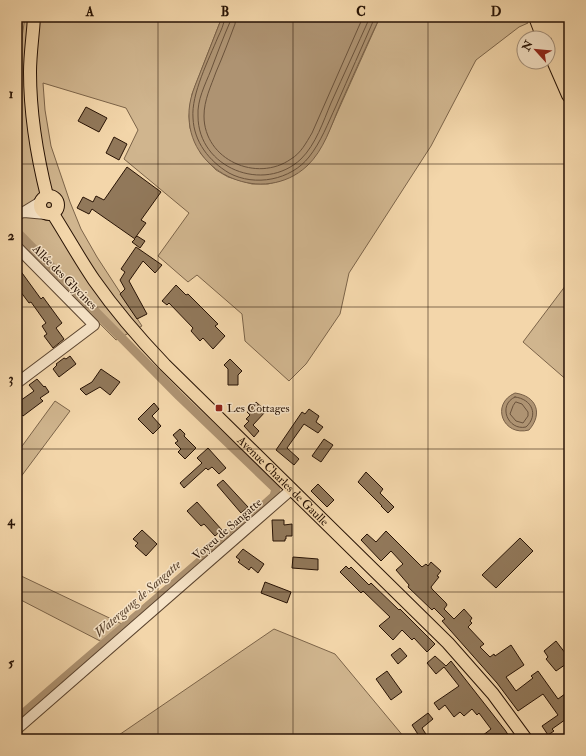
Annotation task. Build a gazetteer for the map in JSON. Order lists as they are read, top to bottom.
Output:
{
  "streets": {
    "main road": ["Avenue Charles de Gaulle"],
    "street": ["Allée des Glycines", "Voyeu de Sangatte"]
  },
  "crossings": [
    ["Avenue Charles de Gaulle", "Voyeu de Sangatte"]
  ],
  "water": ["Watergang de Sangatte"],
  "places": {
    "transit": ["Les Cottages"]
  },
  "north": "top left",
  "grid": {
    "columns": [
      "A",
      "B",
      "C",
      "D"
    ],
    "rows": [
      "1",
      "2",
      "3",
      "4",
      "5"
    ]
  }
}
